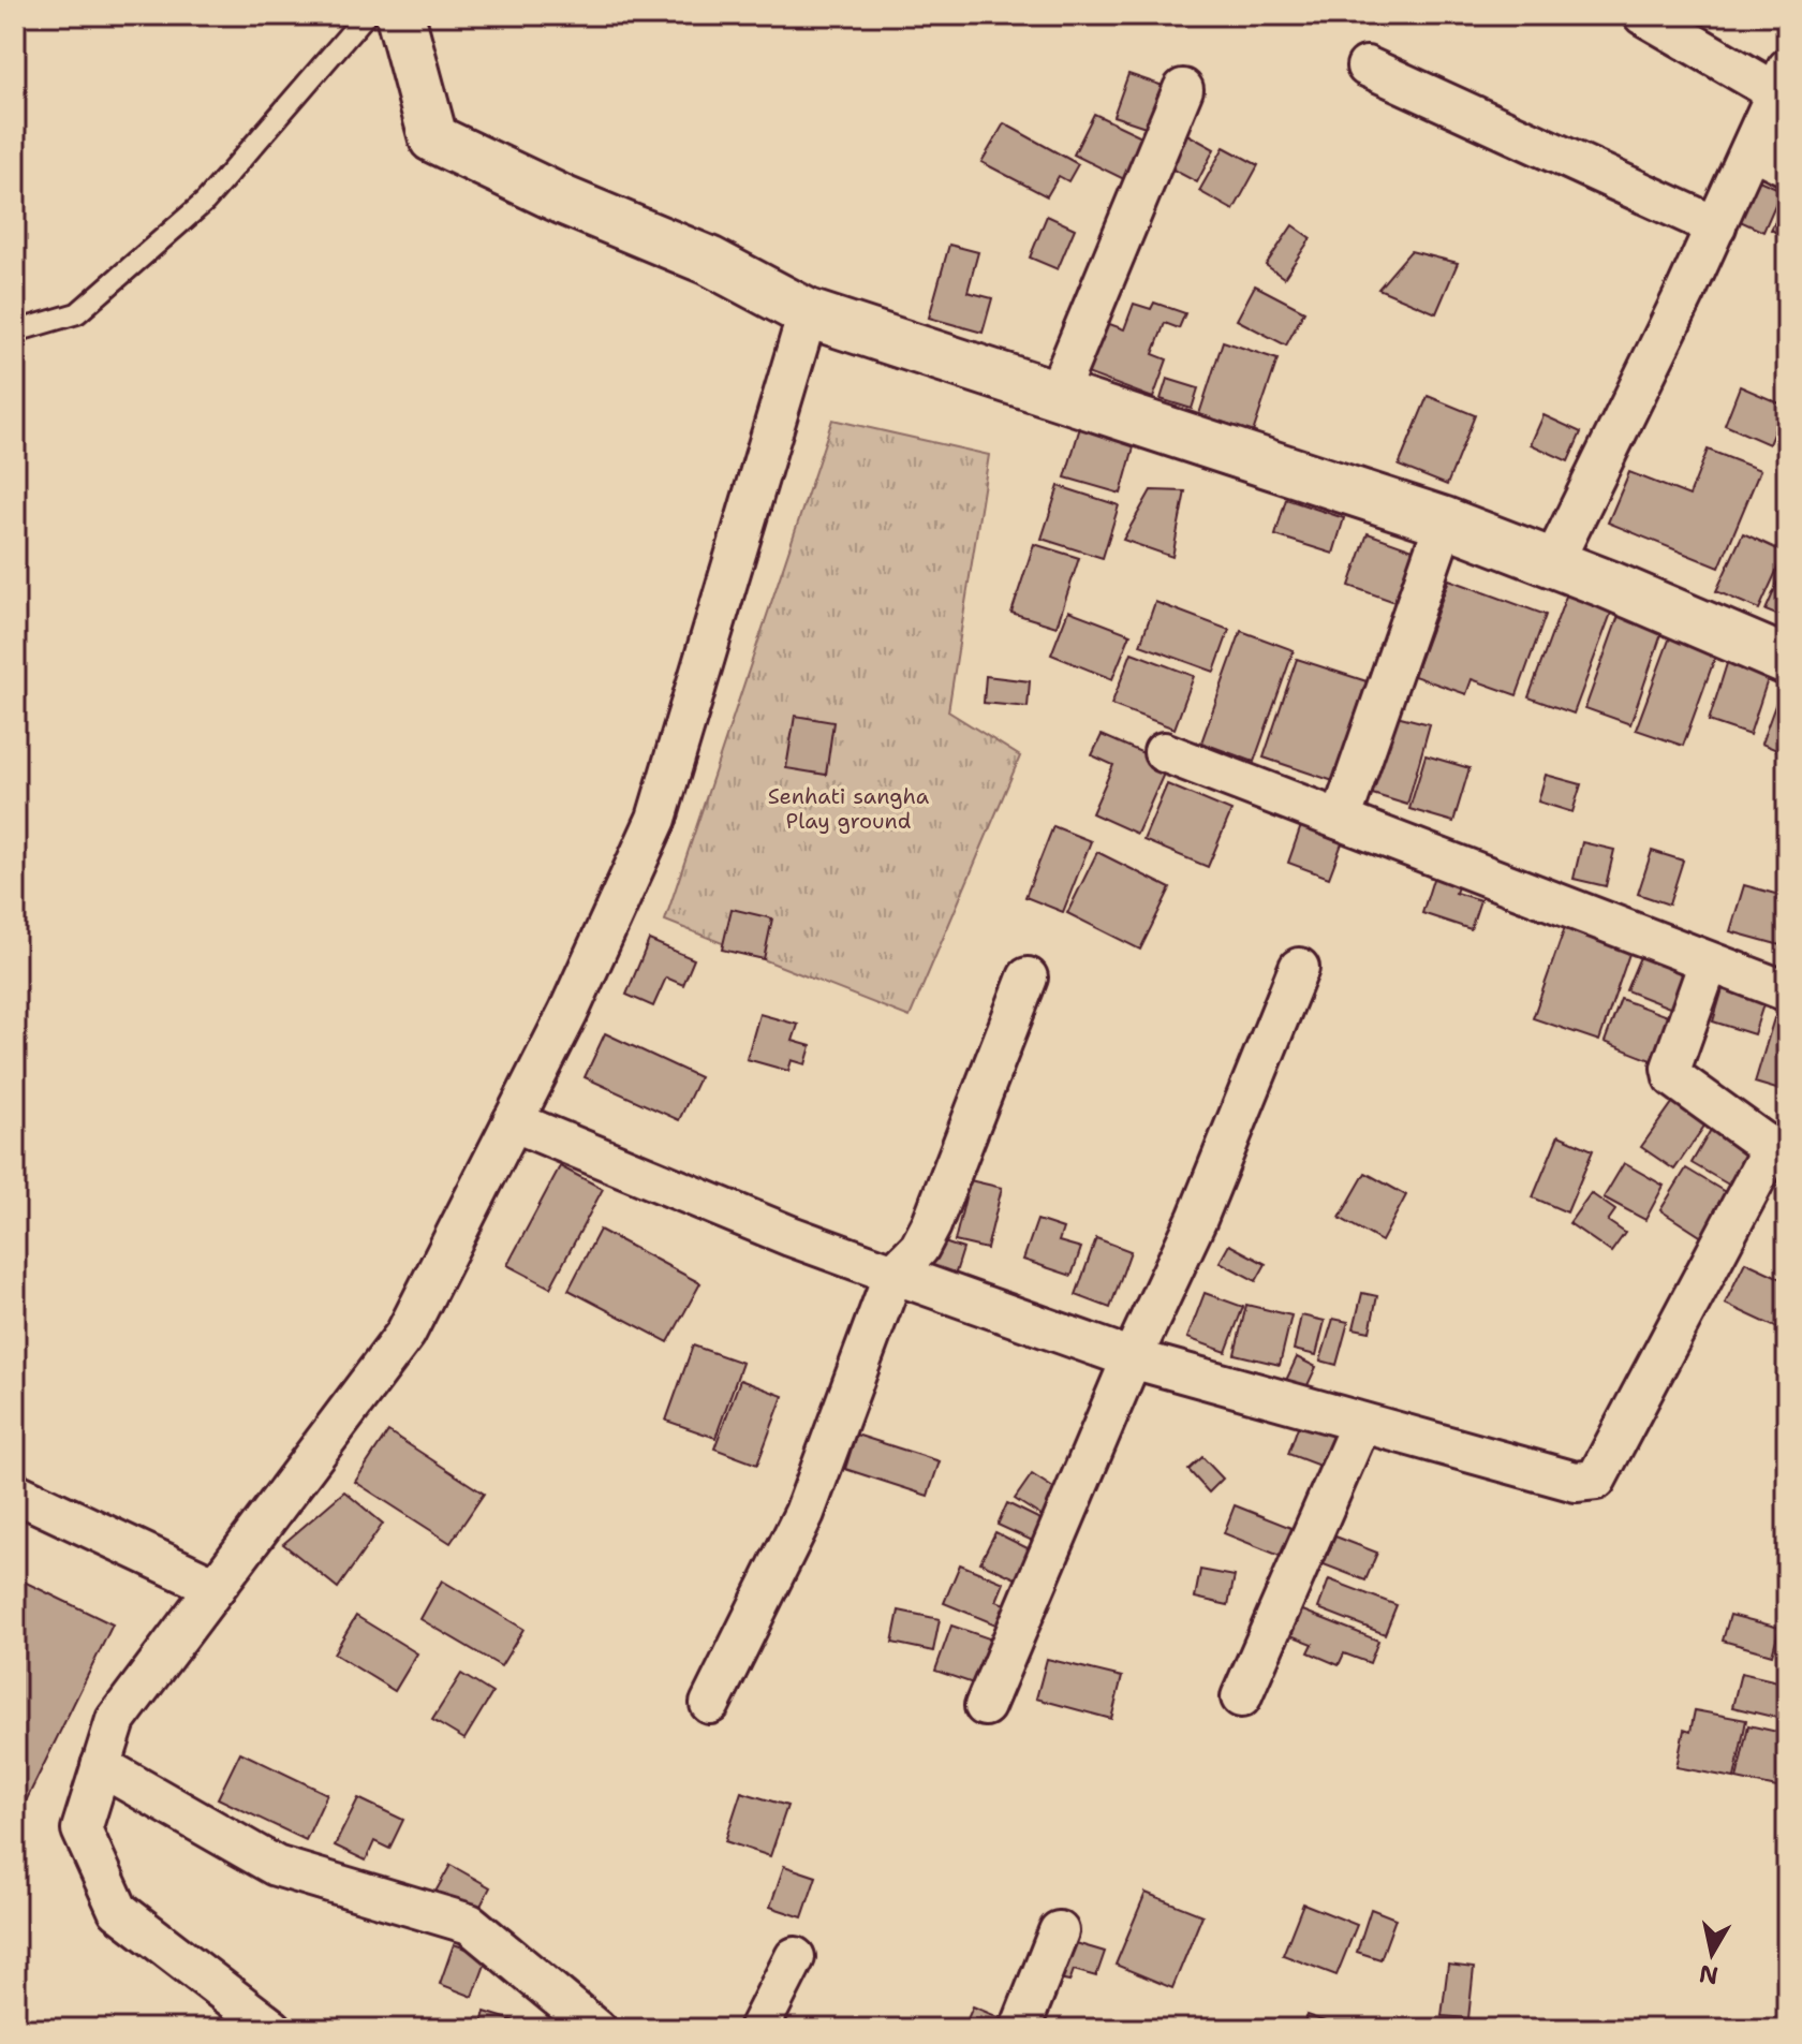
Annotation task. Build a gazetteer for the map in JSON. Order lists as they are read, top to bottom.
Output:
{
  "parks": ["Senhati sangha Play ground"],
  "north": "bottom"
}
